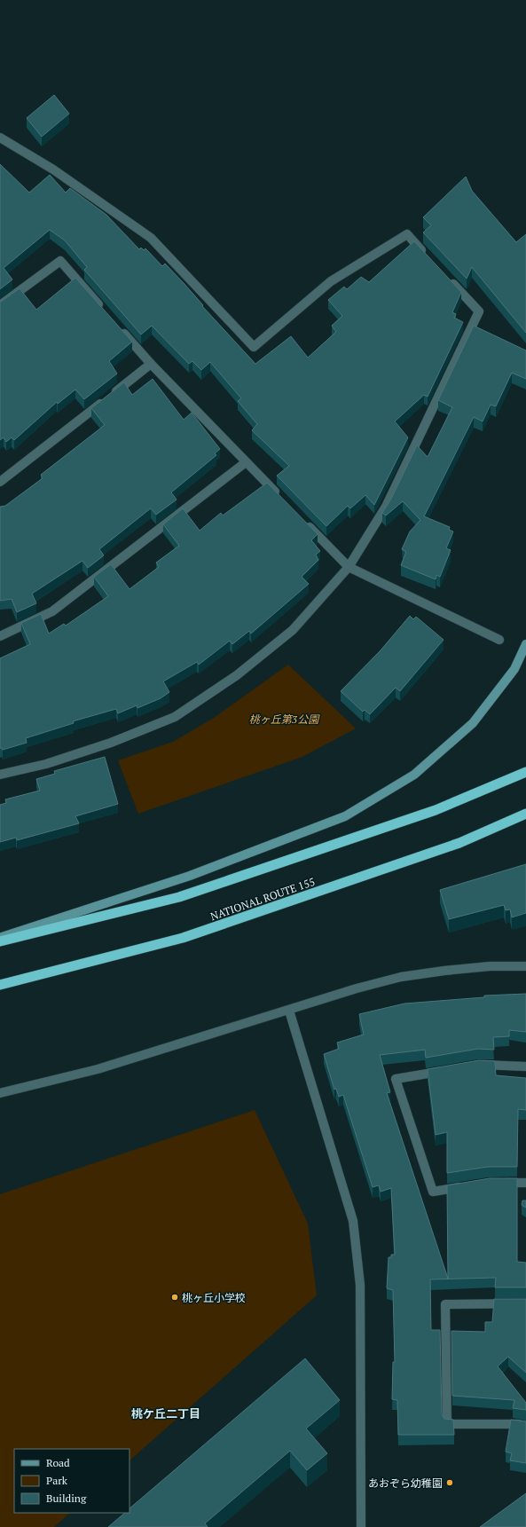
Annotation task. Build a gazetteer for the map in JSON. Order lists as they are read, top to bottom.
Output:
{
  "streets": {
    "highway": ["NATIONAL ROUTE 155"]
  },
  "districts": ["桃ケ丘二丁目"],
  "parks": ["桃ヶ丘第3公園"],
  "places": ["桃ヶ丘小学校", "あおぞら幼稚園"],
  "legend": ["Road", "Park", "Building"]
}
